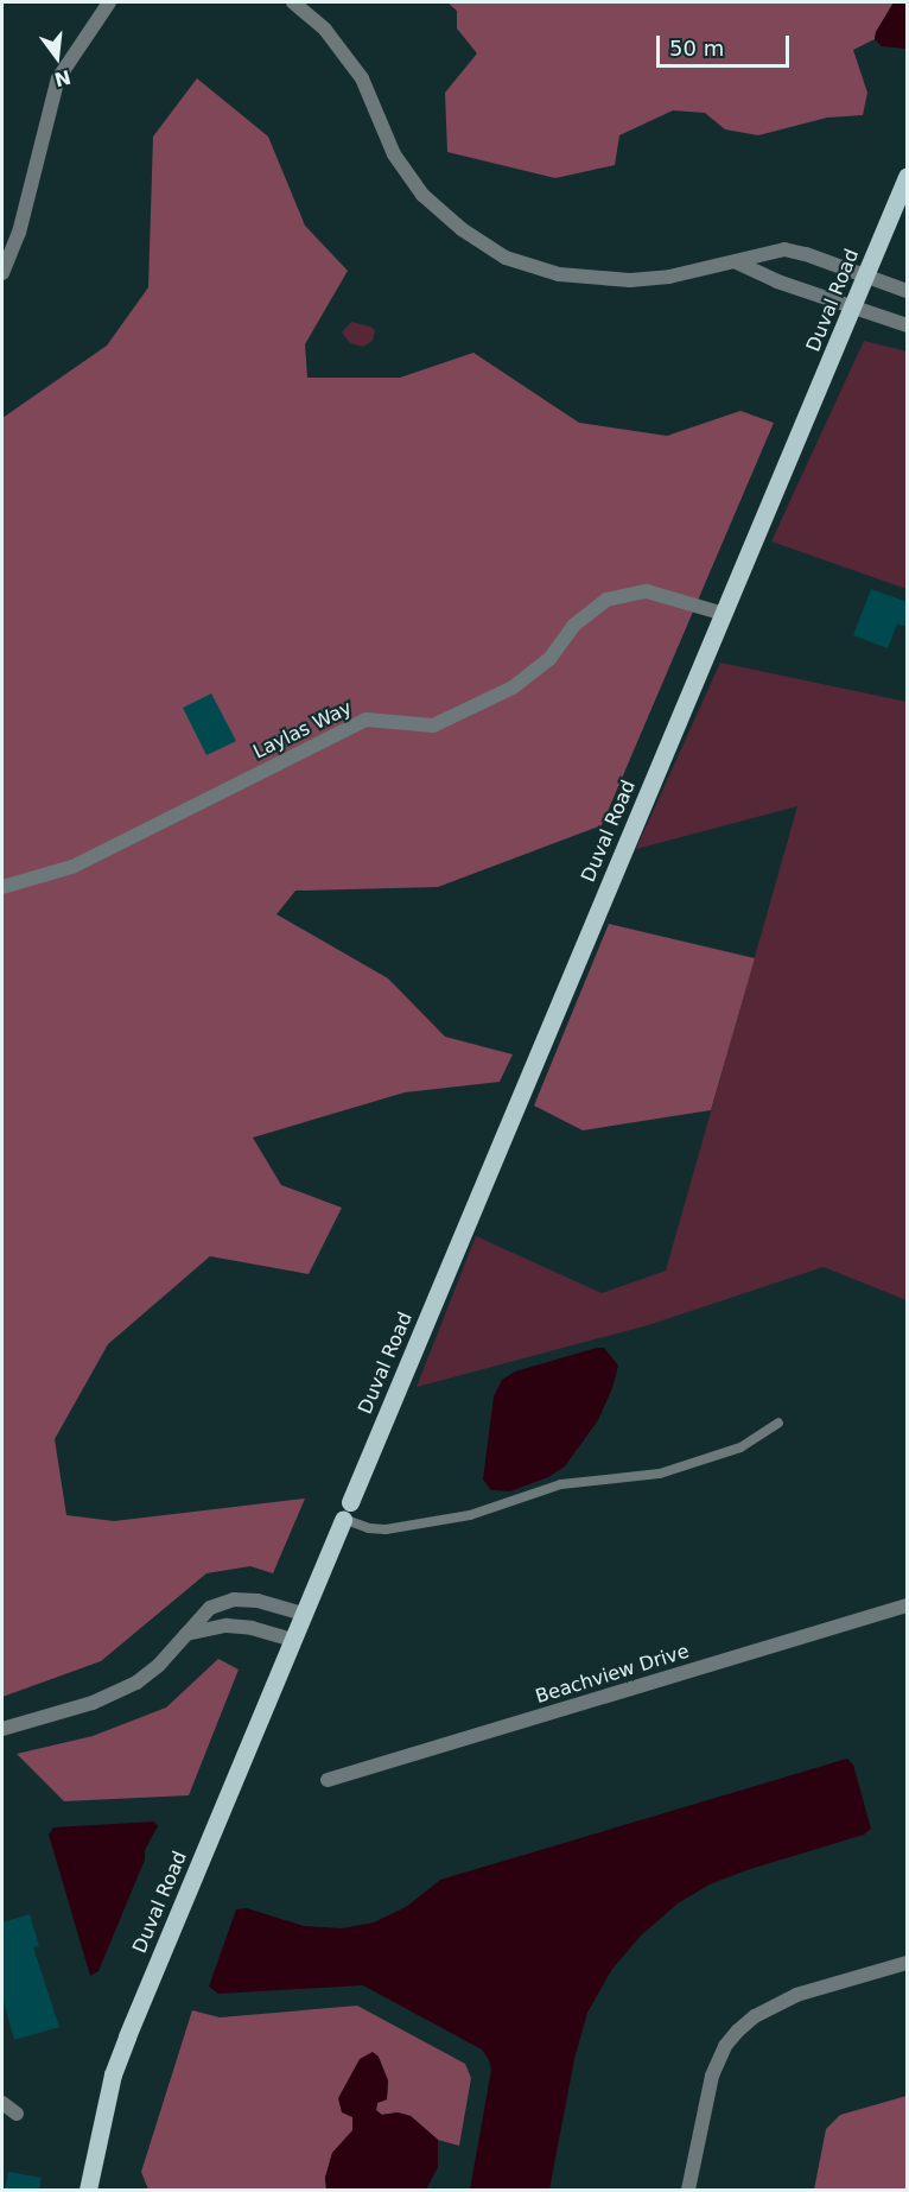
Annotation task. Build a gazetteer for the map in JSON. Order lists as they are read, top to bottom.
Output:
{
  "streets": {
    "main road": ["Duval Road"],
    "street": ["Laylas Way", "Beachview Drive"]
  },
  "crossings": [
    ["Duval Road", "Laylas Way"]
  ],
  "scale_bar": "50 m",
  "north": "bottom"
}
